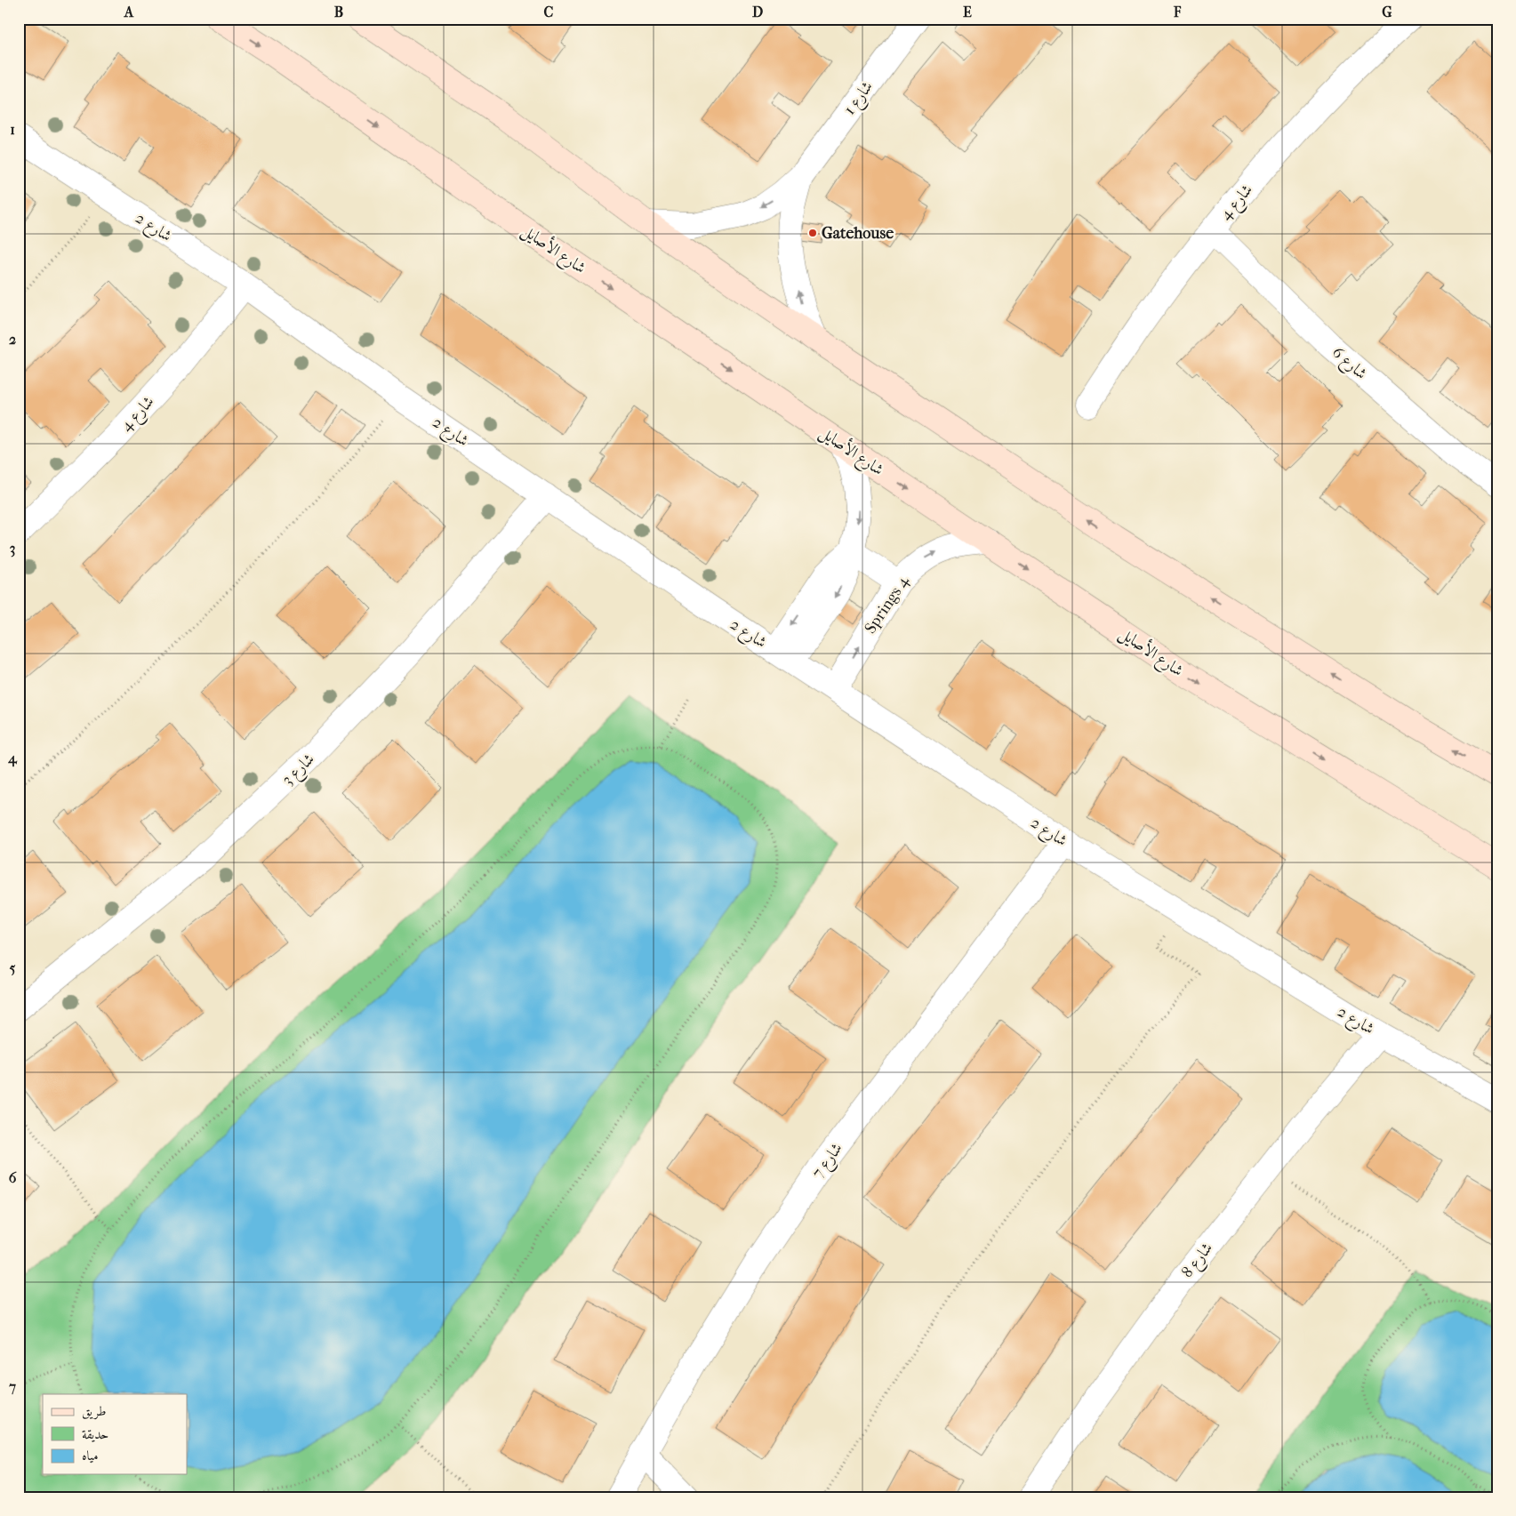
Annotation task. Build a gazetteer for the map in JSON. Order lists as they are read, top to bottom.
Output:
{
  "streets": {
    "main road": ["شارع الأصايل"],
    "street": [
      "شارع 1",
      "شارع 4",
      "شارع 2",
      "شارع 6",
      "Springs 4",
      "شارع 3",
      "شارع 7",
      "شارع 8"
    ]
  },
  "crossings": [
    ["شارع 4", "شارع 2"],
    ["شارع 4", "شارع 6"],
    ["شارع 2", "Springs 4"],
    ["شارع 2", "شارع 3"],
    ["شارع 2", "شارع 7"],
    ["شارع 2", "شارع 8"],
    ["شارع الأصايل", "Springs 4"]
  ],
  "places": ["Gatehouse"],
  "legend": ["طريق", "حديقة", "مياه"],
  "grid": {
    "columns": [
      "A",
      "B",
      "C",
      "D",
      "E",
      "F",
      "G"
    ],
    "rows": [
      "1",
      "2",
      "3",
      "4",
      "5",
      "6",
      "7"
    ]
  }
}
